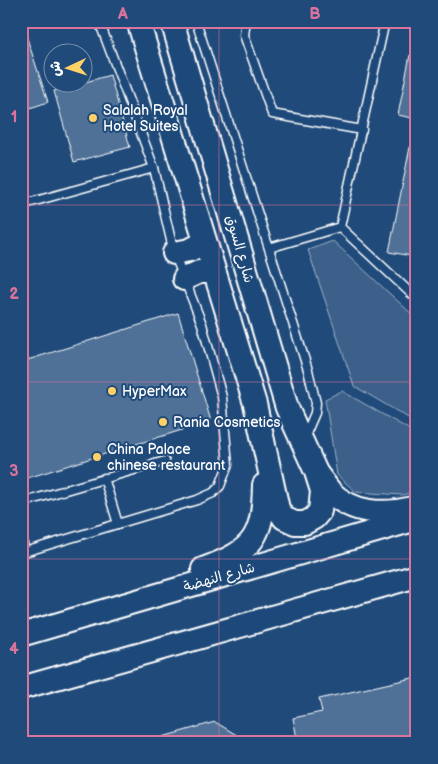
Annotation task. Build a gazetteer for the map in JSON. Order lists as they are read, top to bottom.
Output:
{
  "streets": {
    "street": ["شارع السوق", "شارع النهضة"]
  },
  "places": [
    "Salalah Royal Hotel Suites",
    "HyperMax",
    "Rania Cosmetics",
    "China Palace chinese restaurant"
  ],
  "north": "left",
  "grid": {
    "columns": ["A", "B"],
    "rows": [
      "1",
      "2",
      "3",
      "4"
    ]
  }
}
